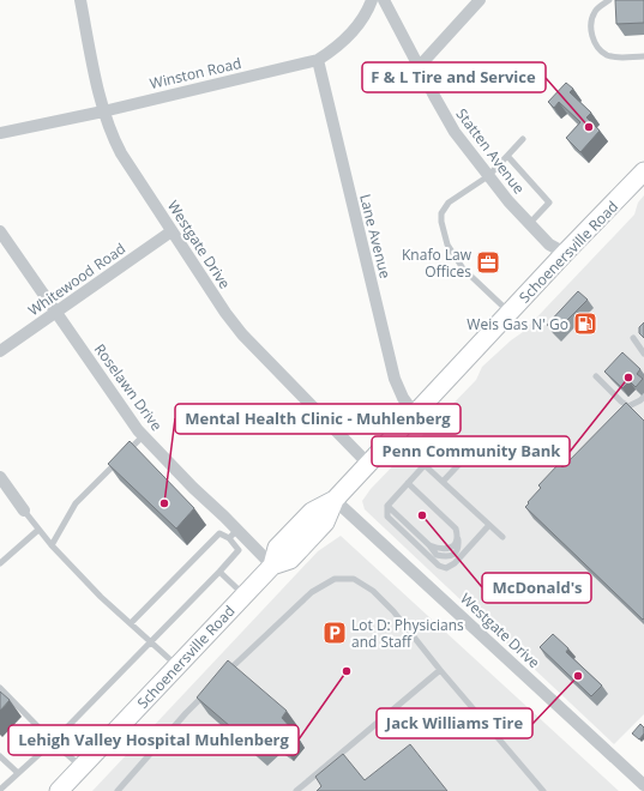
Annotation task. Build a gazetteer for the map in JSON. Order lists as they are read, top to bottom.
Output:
{
  "streets": {
    "main road": ["Schoenersville Road"],
    "street": [
      "Winston Road",
      "Statten Avenue",
      "Lane Avenue",
      "Westgate Drive",
      "Whitewood Road",
      "Roselawn Drive"
    ]
  },
  "crossings": [
    ["Winston Road", "Lane Avenue"],
    ["Winston Road", "Westgate Drive"],
    ["Statten Avenue", "Schoenersville Road"],
    ["Lane Avenue", "Schoenersville Road"],
    ["Westgate Drive", "Schoenersville Road"],
    ["Westgate Drive", "Whitewood Road"],
    ["Schoenersville Road", "Roselawn Drive"],
    ["Whitewood Road", "Roselawn Drive"]
  ],
  "places": {
    "other": [
      "F & L Tire and Service",
      "Penn Community Bank",
      "Mental Health Clinic - Muhlenberg",
      "McDonald's",
      "Lehigh Valley Hospital Muhlenberg",
      "Jack Williams Tire"
    ],
    "office": ["Knafo Law Offices"],
    "fuel station": ["Weis Gas N' Go"],
    "parking": ["Lot D: Physicians and Staff"]
  }
}
